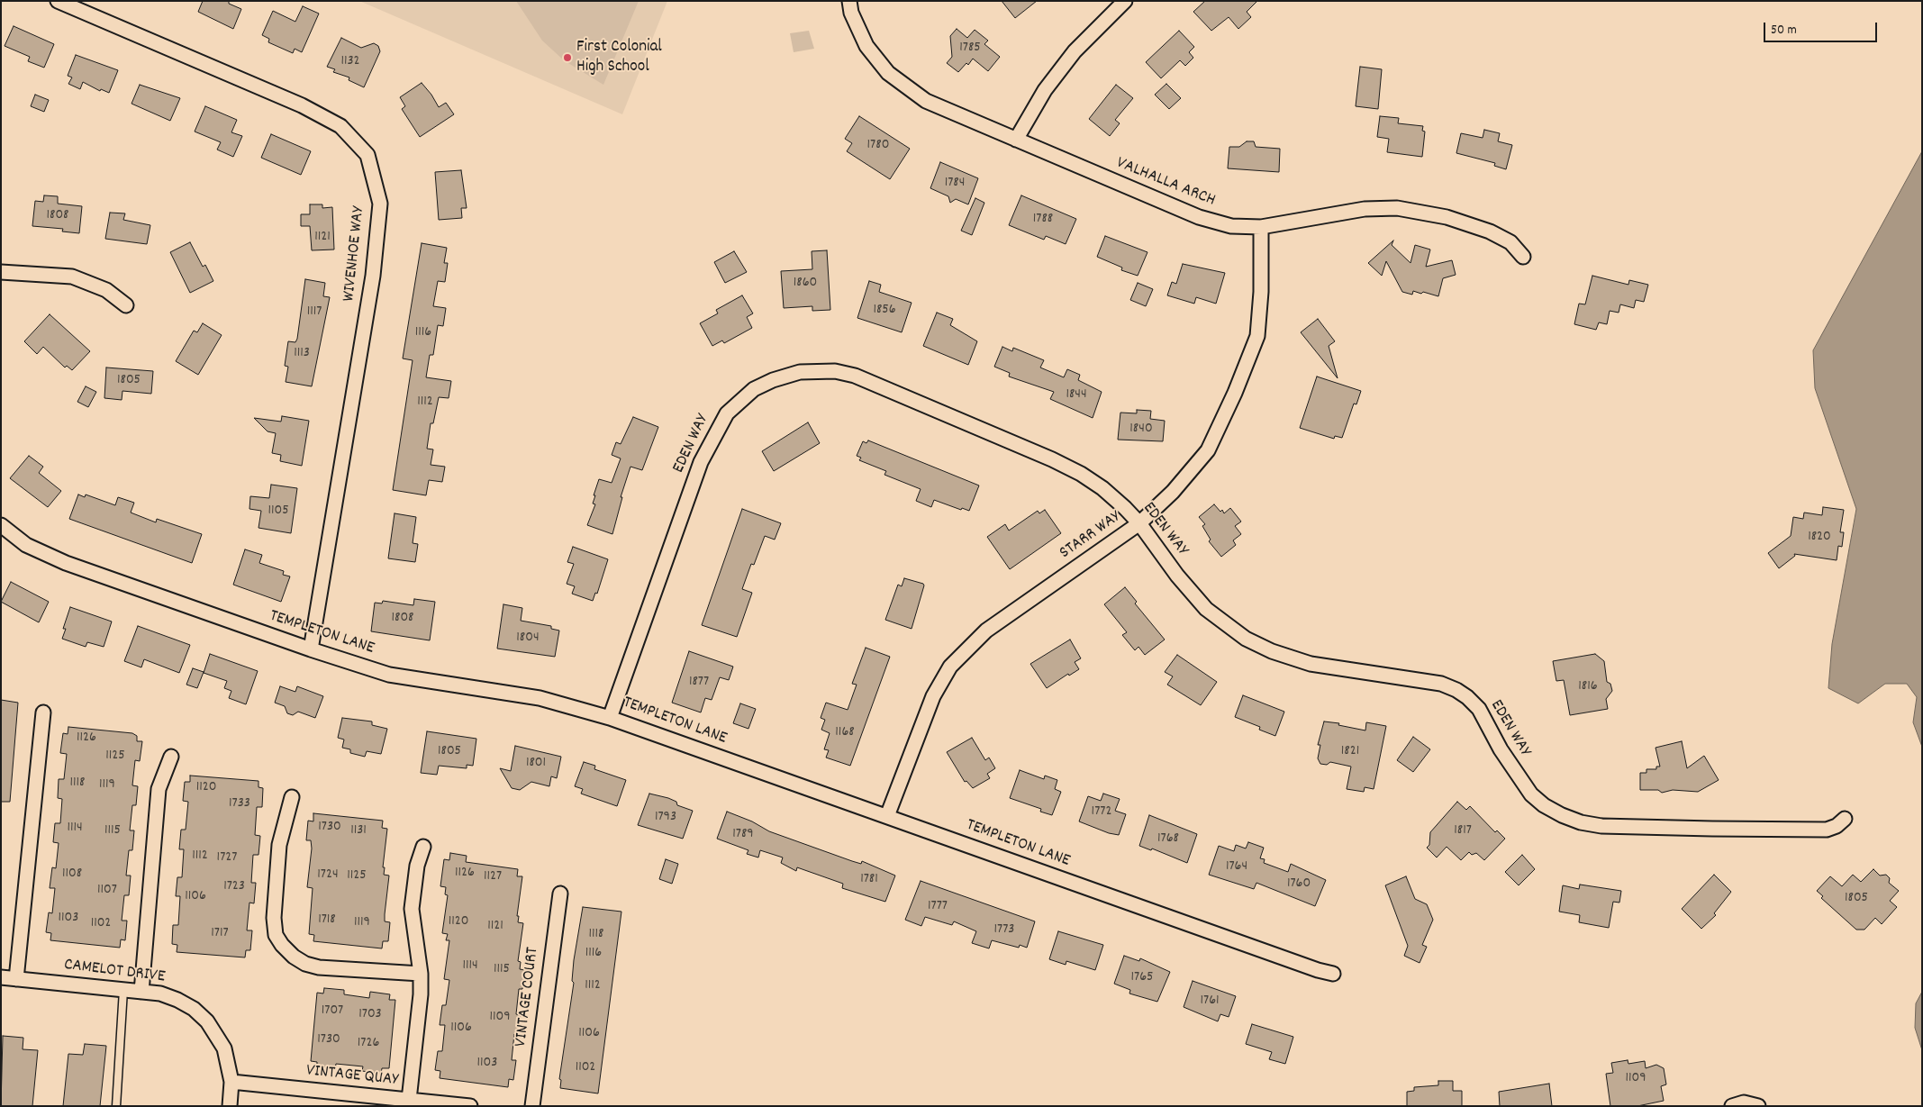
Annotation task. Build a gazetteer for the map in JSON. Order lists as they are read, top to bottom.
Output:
{
  "streets": {
    "street": [
      "VALHALLA ARCH",
      "WIVENHOE WAY",
      "EDEN WAY",
      "STARR WAY",
      "TEMPLETON LANE",
      "CAMELOT DRIVE",
      "VINTAGE COURT",
      "VINTAGE QUAY"
    ]
  },
  "crossings": [
    ["VALHALLA ARCH", "STARR WAY"],
    ["WIVENHOE WAY", "TEMPLETON LANE"],
    ["EDEN WAY", "STARR WAY"],
    ["EDEN WAY", "TEMPLETON LANE"],
    ["STARR WAY", "TEMPLETON LANE"],
    ["CAMELOT DRIVE", "VINTAGE QUAY"]
  ],
  "places": ["First Colonial High School"],
  "house_numbers": [
    "1785",
    "1132",
    "1780",
    "1784",
    "1808",
    "1788",
    "1121",
    "1860",
    "1856",
    "1117",
    "1116",
    "1113",
    "1805",
    "1844",
    "1112",
    "1840",
    "1105",
    "1820",
    "1808",
    "1804",
    "1877",
    "1816",
    "1168",
    "1126",
    "1805",
    "1821",
    "1125",
    "1801",
    "1118",
    "1119",
    "1120",
    "1733",
    "1772",
    "1793",
    "1730",
    "1114",
    "1115",
    "1131",
    "1817",
    "1789",
    "1768",
    "1112",
    "1727",
    "1764",
    "1126",
    "1108",
    "1724",
    "1125",
    "1127",
    "1781",
    "1760",
    "1723",
    "1107",
    "1106",
    "1805",
    "1777",
    "1103",
    "1718",
    "1120",
    "1119",
    "1102",
    "1121",
    "1773",
    "1717",
    "1118",
    "1116",
    "1114",
    "1115",
    "1765",
    "1112",
    "1761",
    "1707",
    "1703",
    "1109",
    "1106",
    "1106",
    "1730",
    "1726",
    "1103",
    "1102",
    "1109"
  ],
  "scale_bar": "50 m"
}
